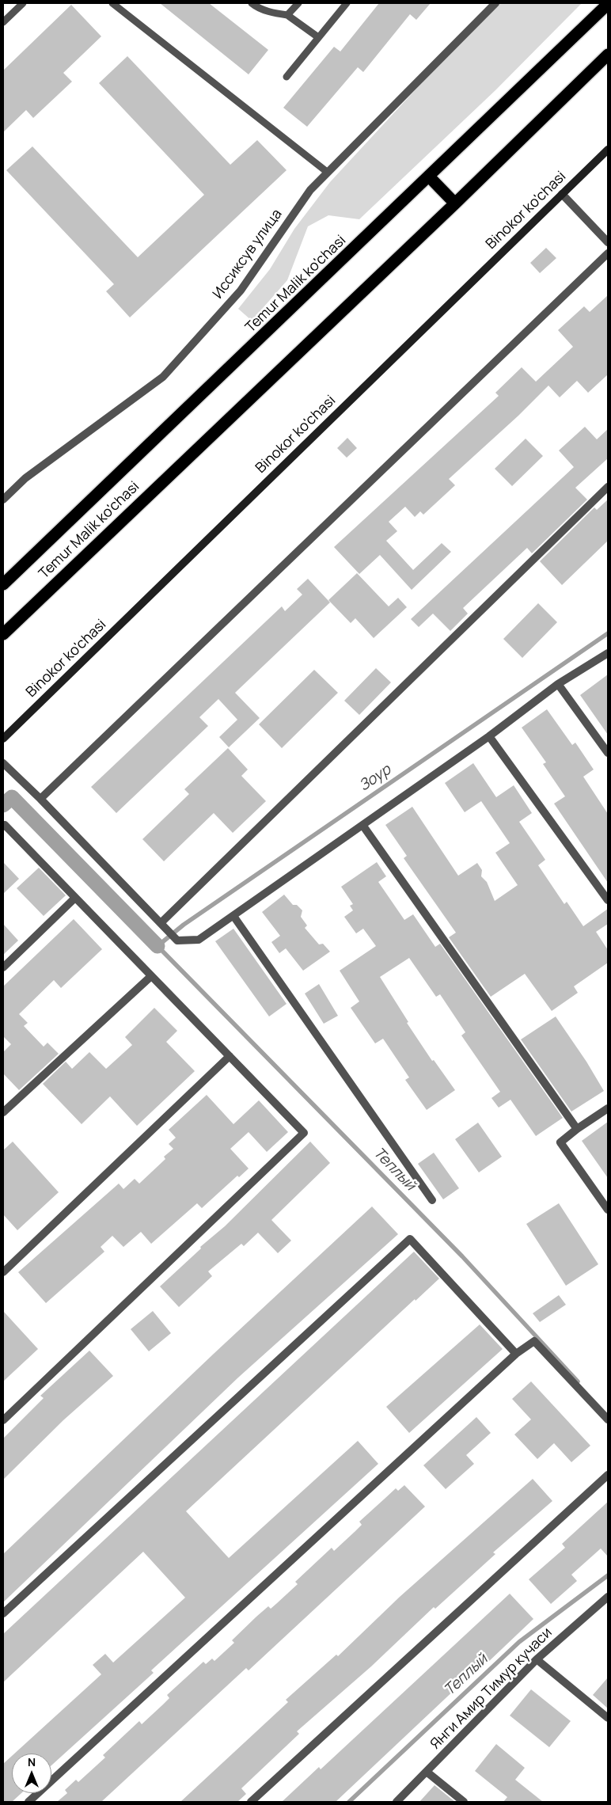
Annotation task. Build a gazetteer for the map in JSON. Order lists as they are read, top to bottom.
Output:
{
  "streets": {
    "highway": ["Temur Malik ko'chasi"],
    "main road": ["Binokor ko'chasi"],
    "street": ["Иссиксув улица", "Янги Амир Тимур кучаси"]
  },
  "water": ["Зоур", "Теплый"],
  "north": "top"
}
